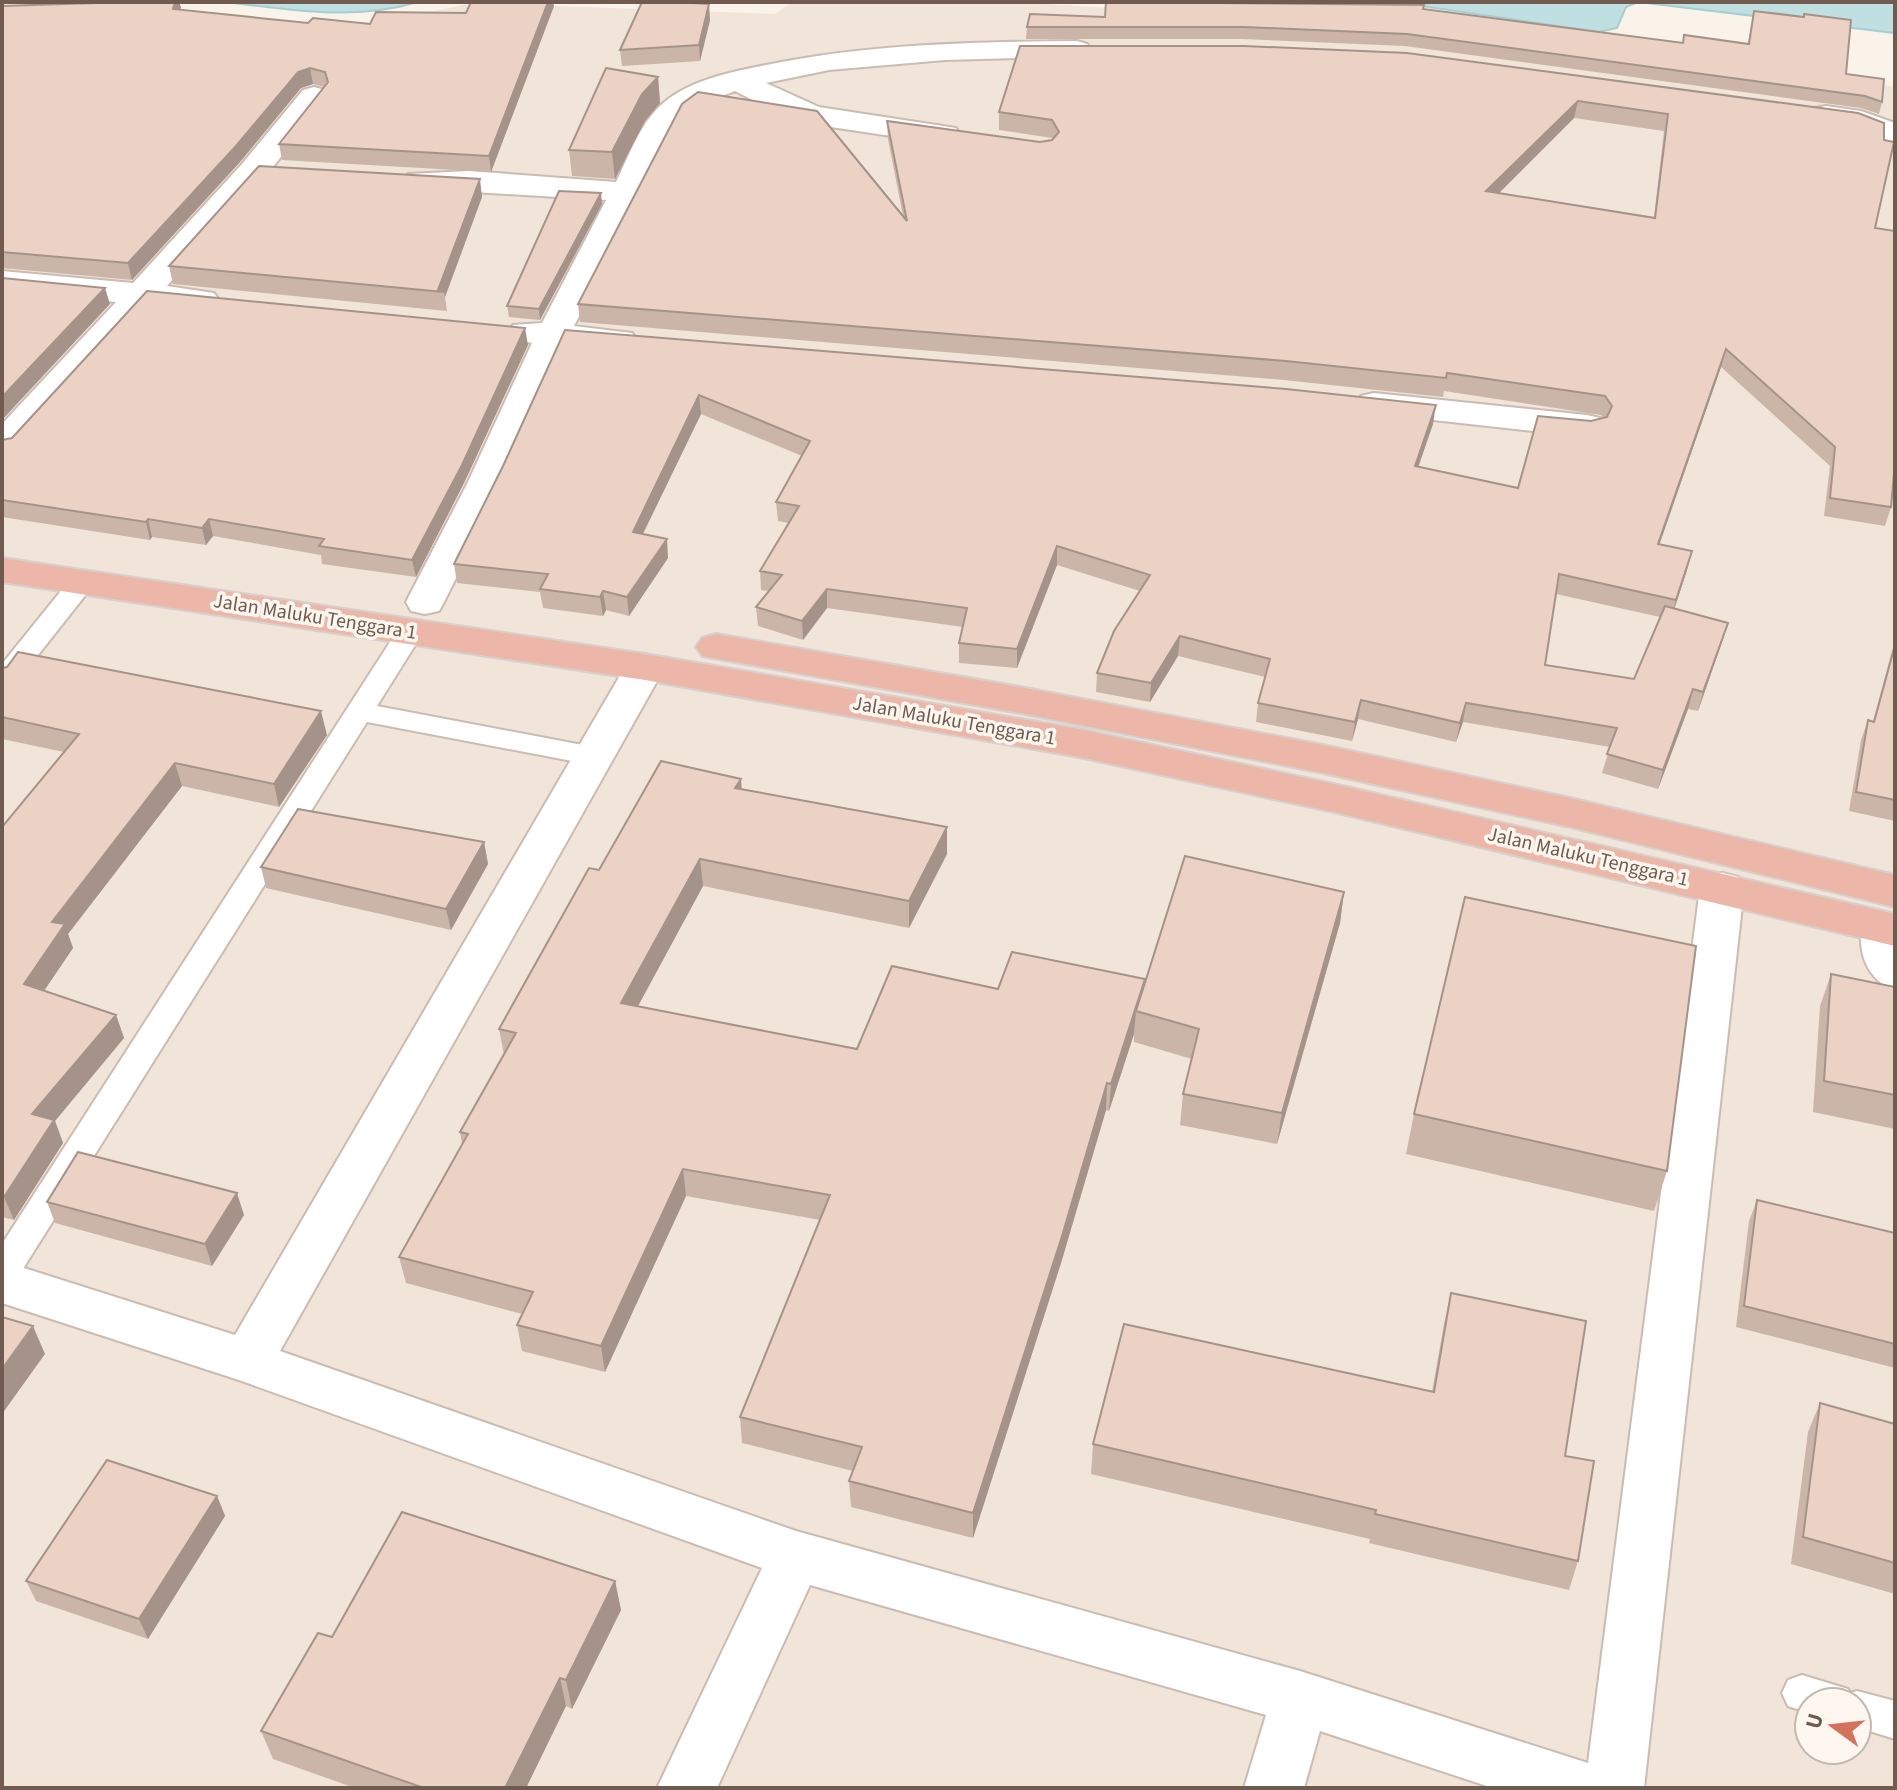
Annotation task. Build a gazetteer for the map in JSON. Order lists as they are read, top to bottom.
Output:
{
  "streets": {
    "highway": ["Jalan Maluku Tenggara 1"]
  },
  "north": "left"
}
